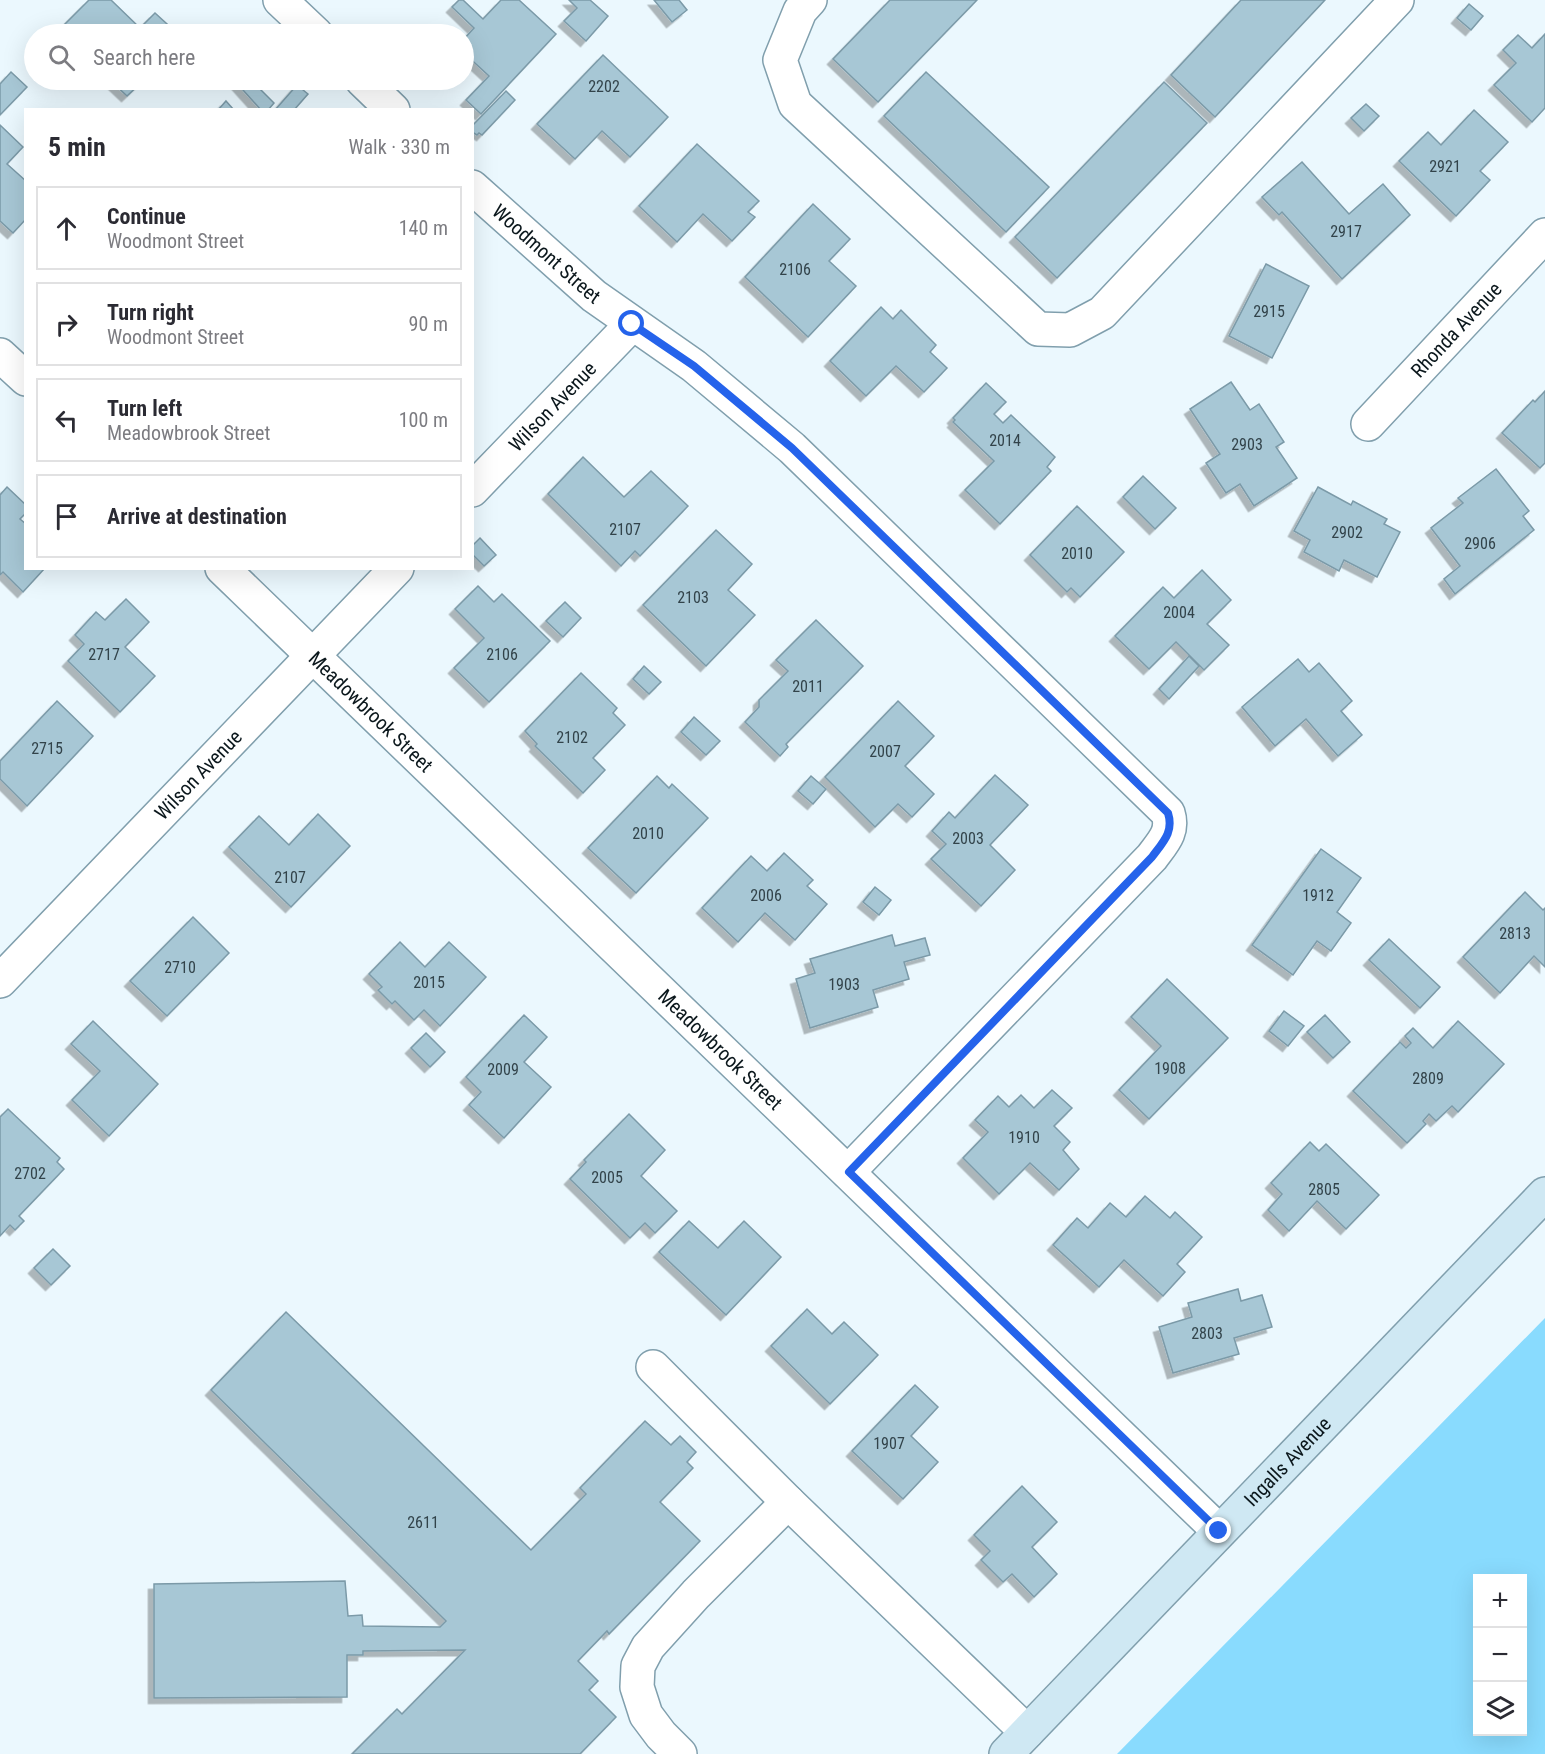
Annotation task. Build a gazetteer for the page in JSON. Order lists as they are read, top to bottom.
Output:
{
  "streets": {
    "main road": ["Ingalls Avenue"],
    "street": [
      "Woodmont Street",
      "Rhonda Avenue",
      "Wilson Avenue",
      "Meadowbrook Street"
    ]
  },
  "crossings": [
    ["Woodmont Street", "Wilson Avenue"],
    ["Woodmont Street", "Meadowbrook Street"],
    ["Wilson Avenue", "Meadowbrook Street"],
    ["Meadowbrook Street", "Ingalls Avenue"]
  ],
  "house_numbers": [
    "2202",
    "2921",
    "2917",
    "2106",
    "2915",
    "2014",
    "2903",
    "2107",
    "2902",
    "2906",
    "2010",
    "2103",
    "2004",
    "2717",
    "2106",
    "2011",
    "2102",
    "2715",
    "2007",
    "2010",
    "2003",
    "2107",
    "2006",
    "1912",
    "2813",
    "2710",
    "2015",
    "1903",
    "1908",
    "2009",
    "2809",
    "1910",
    "2702",
    "2005",
    "2805",
    "2803",
    "1907",
    "2611"
  ],
  "page": {
    "search": "Search here",
    "heading": ["5 min", "Walk · 330 m"],
    "list": [
      ["Continue", "Woodmont Street", "140 m"],
      ["Turn right", "Woodmont Street", "90 m"],
      ["Turn left", "Meadowbrook Street", "100 m"],
      "Arrive at destination"
    ],
    "map_buttons": ["+", "−"]
  }
}
